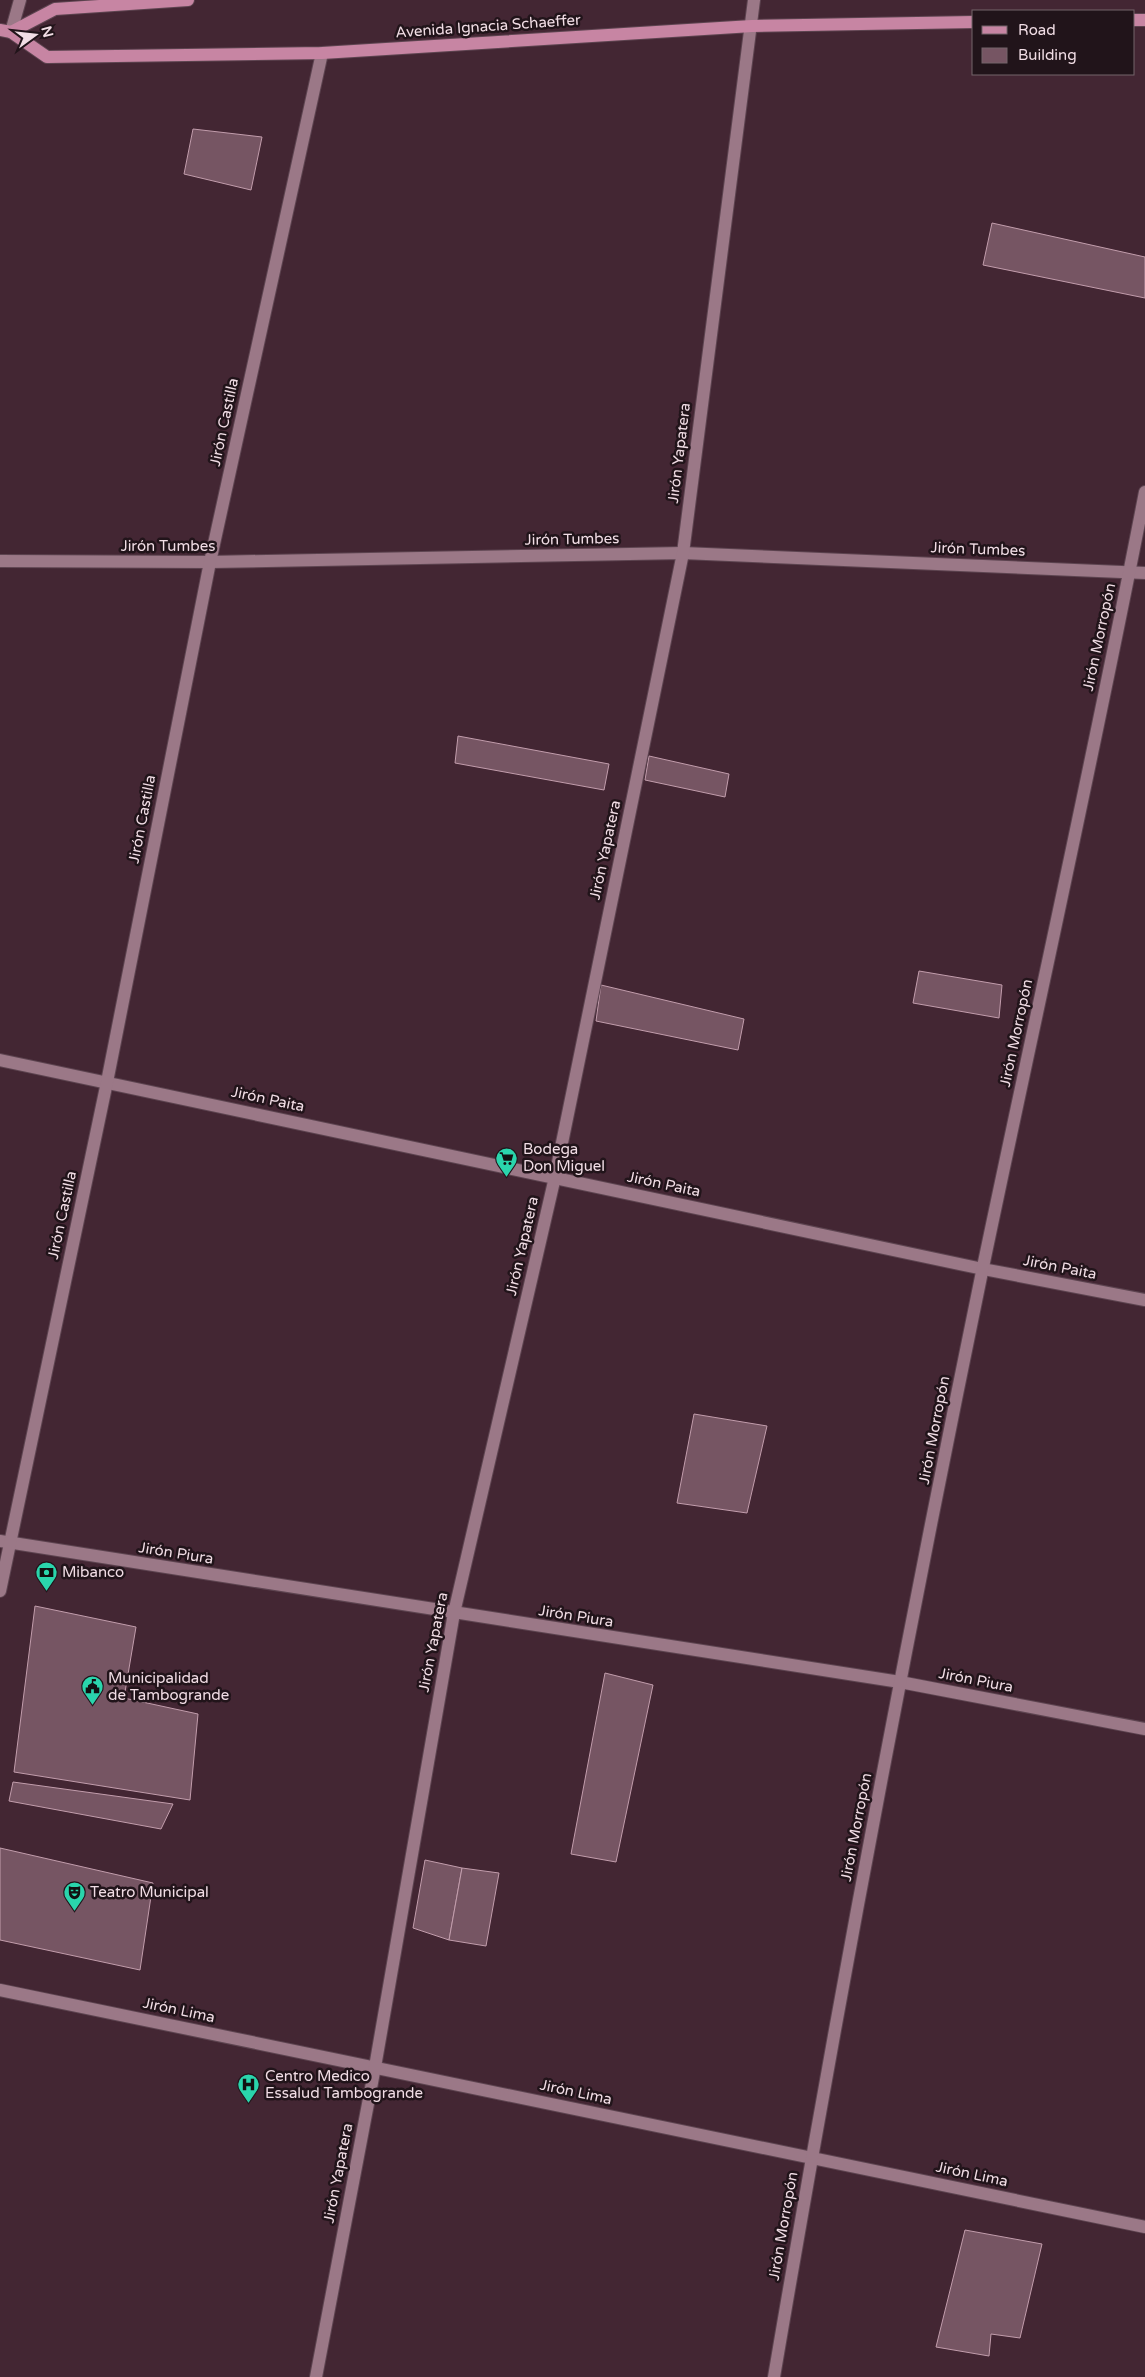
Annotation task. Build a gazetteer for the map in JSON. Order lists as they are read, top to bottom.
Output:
{
  "streets": {
    "main road": ["Avenida Ignacia Schaeffer"],
    "street": [
      "Jirón Castilla",
      "Jirón Yapatera",
      "Jirón Tumbes",
      "Jirón Morropón",
      "Jirón Paita",
      "Jirón Piura",
      "Jirón Lima"
    ]
  },
  "crossings": [
    ["Avenida Ignacia Schaeffer", "Jirón Castilla"],
    ["Avenida Ignacia Schaeffer", "Jirón Yapatera"],
    ["Jirón Castilla", "Jirón Tumbes"],
    ["Jirón Castilla", "Jirón Paita"],
    ["Jirón Castilla", "Jirón Piura"],
    ["Jirón Yapatera", "Jirón Tumbes"],
    ["Jirón Yapatera", "Jirón Paita"],
    ["Jirón Yapatera", "Jirón Piura"],
    ["Jirón Yapatera", "Jirón Lima"],
    ["Jirón Tumbes", "Jirón Morropón"],
    ["Jirón Morropón", "Jirón Paita"],
    ["Jirón Morropón", "Jirón Piura"],
    ["Jirón Morropón", "Jirón Lima"]
  ],
  "places": {
    "supermarket": ["Bodega Don Miguel"],
    "bank": ["Mibanco"],
    "public building": ["Municipalidad de Tambogrande"],
    "theatre": ["Teatro Municipal"],
    "hospital": ["Centro Medico Essalud Tambogrande"]
  },
  "legend": ["Road", "Building"],
  "north": "right"
}
